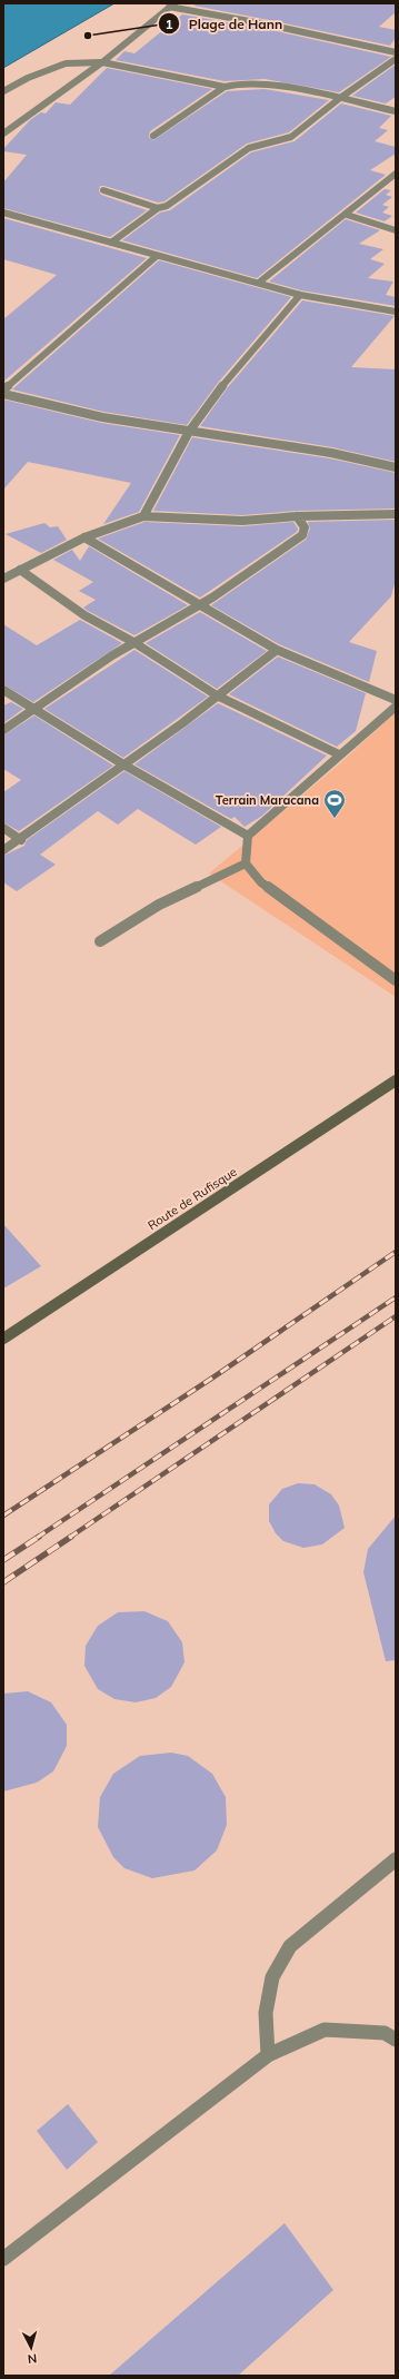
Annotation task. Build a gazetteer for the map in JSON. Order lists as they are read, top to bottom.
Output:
{
  "streets": {
    "main road": ["Route de Rufisque"]
  },
  "places": {
    "other": ["Plage de Hann"],
    "sports": ["Terrain Maracana"]
  },
  "north": "bottom"
}
